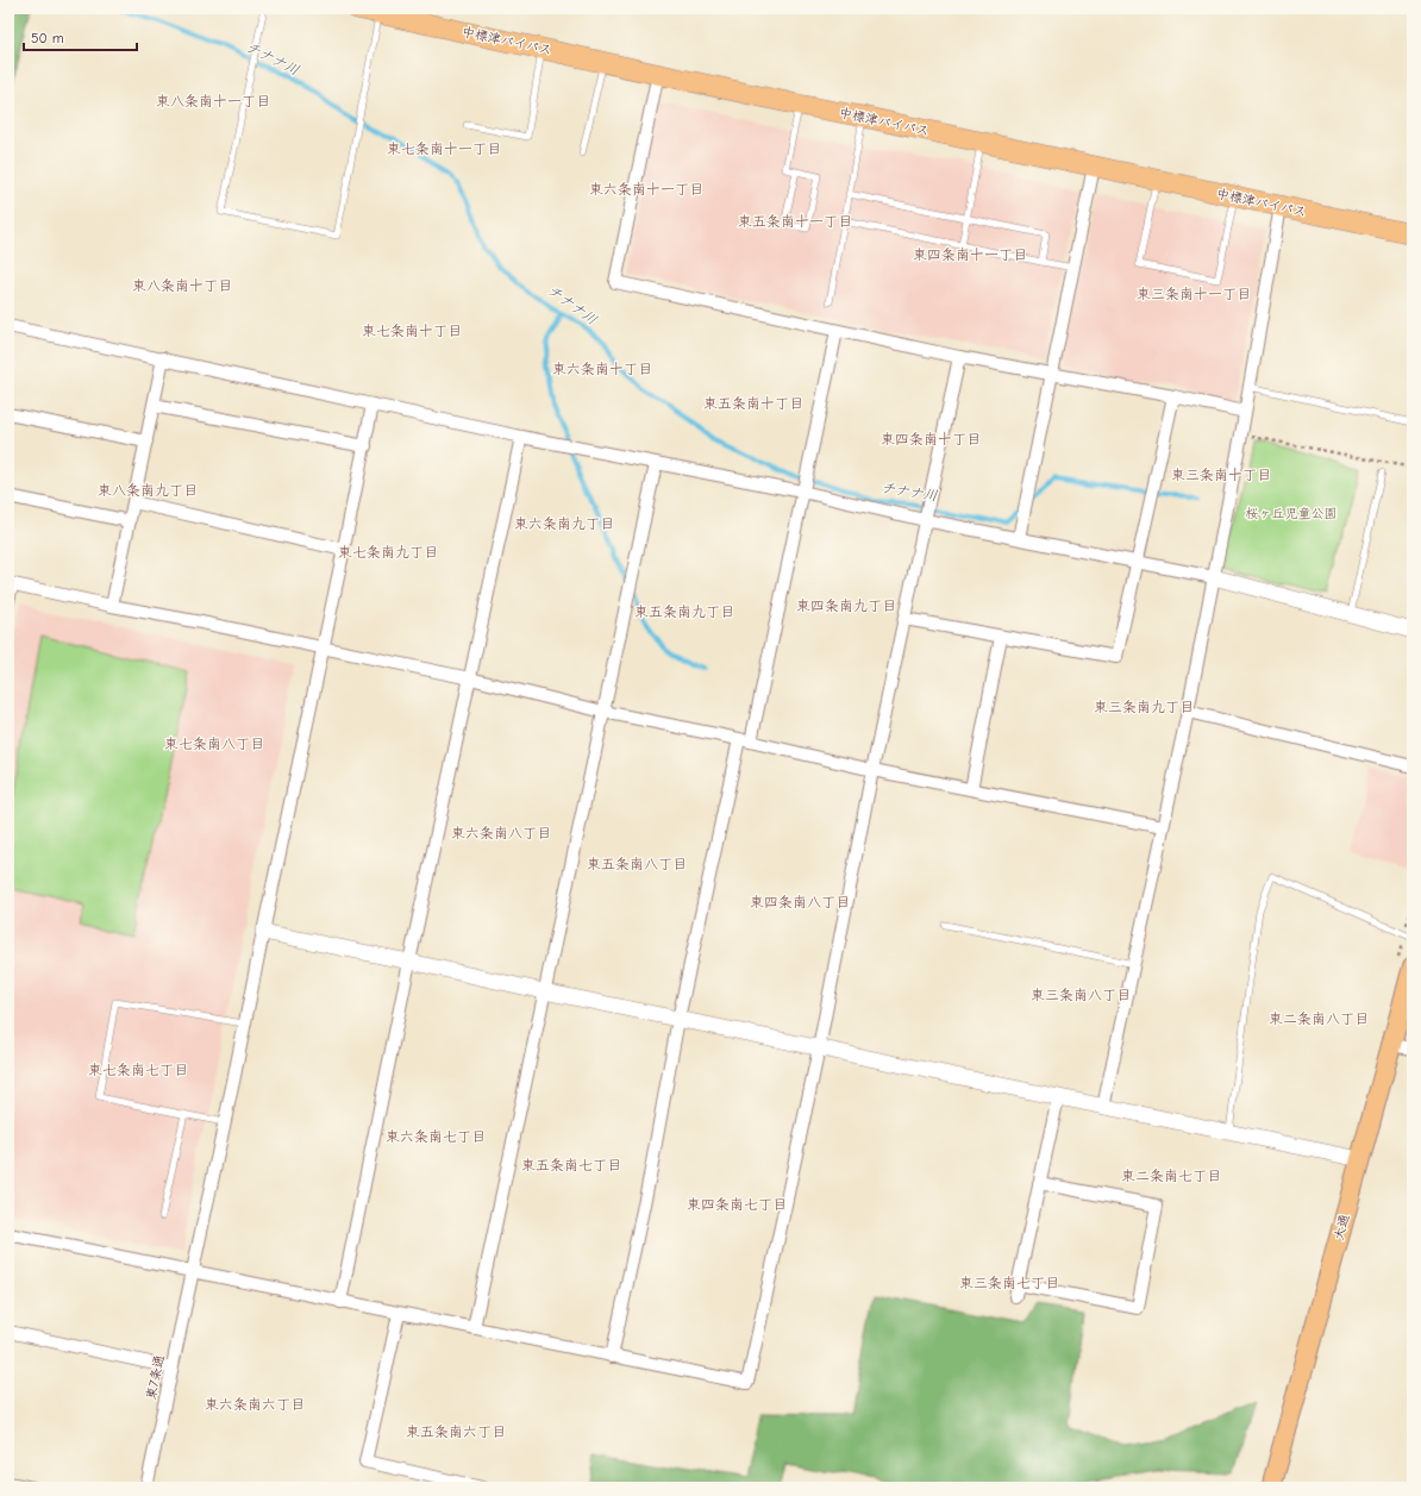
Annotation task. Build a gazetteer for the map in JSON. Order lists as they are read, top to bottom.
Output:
{
  "streets": {
    "highway": ["中標津バイパス"],
    "main road": ["大通"],
    "street": ["東7条通"]
  },
  "districts": [
    "東八条南十一丁目",
    "東七条南十一丁目",
    "東六条南十一丁目",
    "東五条南十一丁目",
    "東四条南十一丁目",
    "東八条南十丁目",
    "東三条南十一丁目",
    "東七条南十丁目",
    "東六条南十丁目",
    "東五条南十丁目",
    "東四条南十丁目",
    "東三条南十丁目",
    "東八条南九丁目",
    "東六条南九丁目",
    "東七条南九丁目",
    "東四条南九丁目",
    "東五条南九丁目",
    "東三条南九丁目",
    "東七条南八丁目",
    "東六条南八丁目",
    "東五条南八丁目",
    "東四条南八丁目",
    "東三条南八丁目",
    "東二条南八丁目",
    "東七条南七丁目",
    "東六条南七丁目",
    "東五条南七丁目",
    "東二条南七丁目",
    "東四条南七丁目",
    "東三条南七丁目",
    "東六条南六丁目",
    "東五条南六丁目"
  ],
  "water": ["チナナ川"],
  "parks": ["桜ヶ丘児童公園"],
  "scale_bar": "50 m"
}
